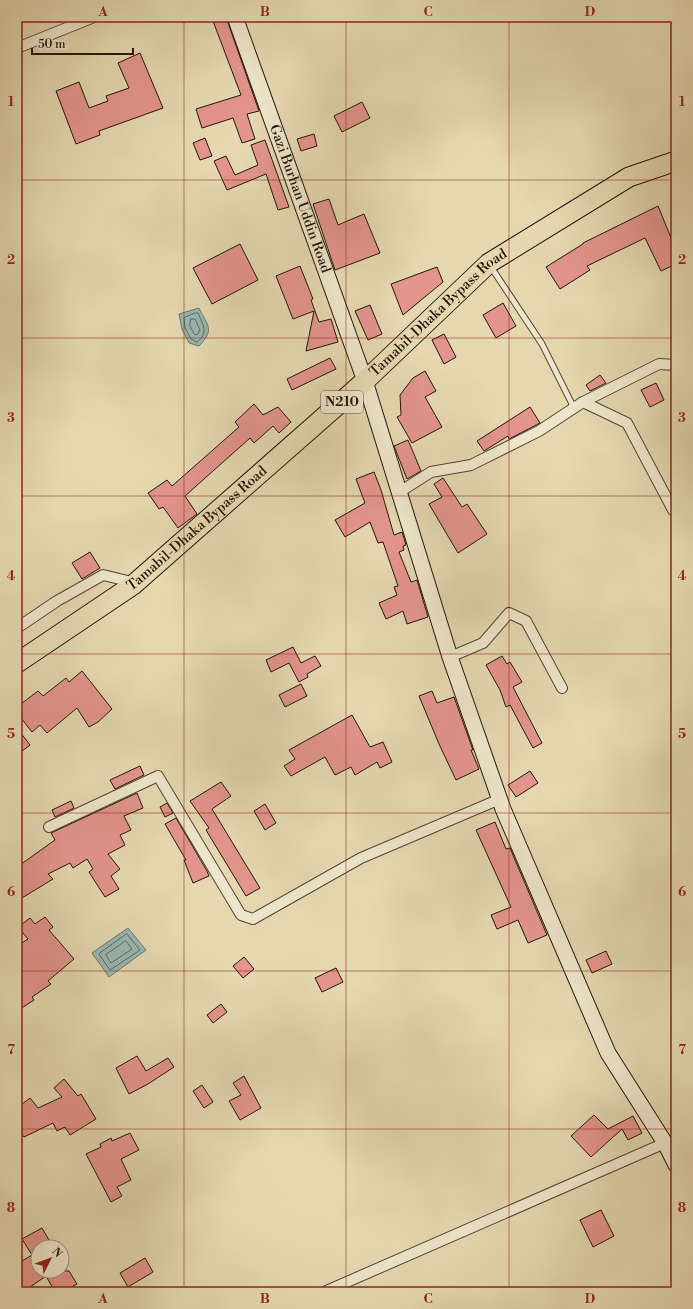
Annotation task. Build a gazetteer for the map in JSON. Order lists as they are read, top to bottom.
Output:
{
  "streets": {
    "highway": ["Tamabil-Dhaka Bypass Road", "N210"],
    "street": ["Gazi Burhan Uddin Road"]
  },
  "crossings": [
    ["Gazi Burhan Uddin Road", "Tamabil-Dhaka Bypass Road"]
  ],
  "scale_bar": "50 m",
  "north": "top right",
  "grid": {
    "columns": [
      "A",
      "B",
      "C",
      "D"
    ],
    "rows": [
      "1",
      "2",
      "3",
      "4",
      "5",
      "6",
      "7",
      "8"
    ]
  }
}
